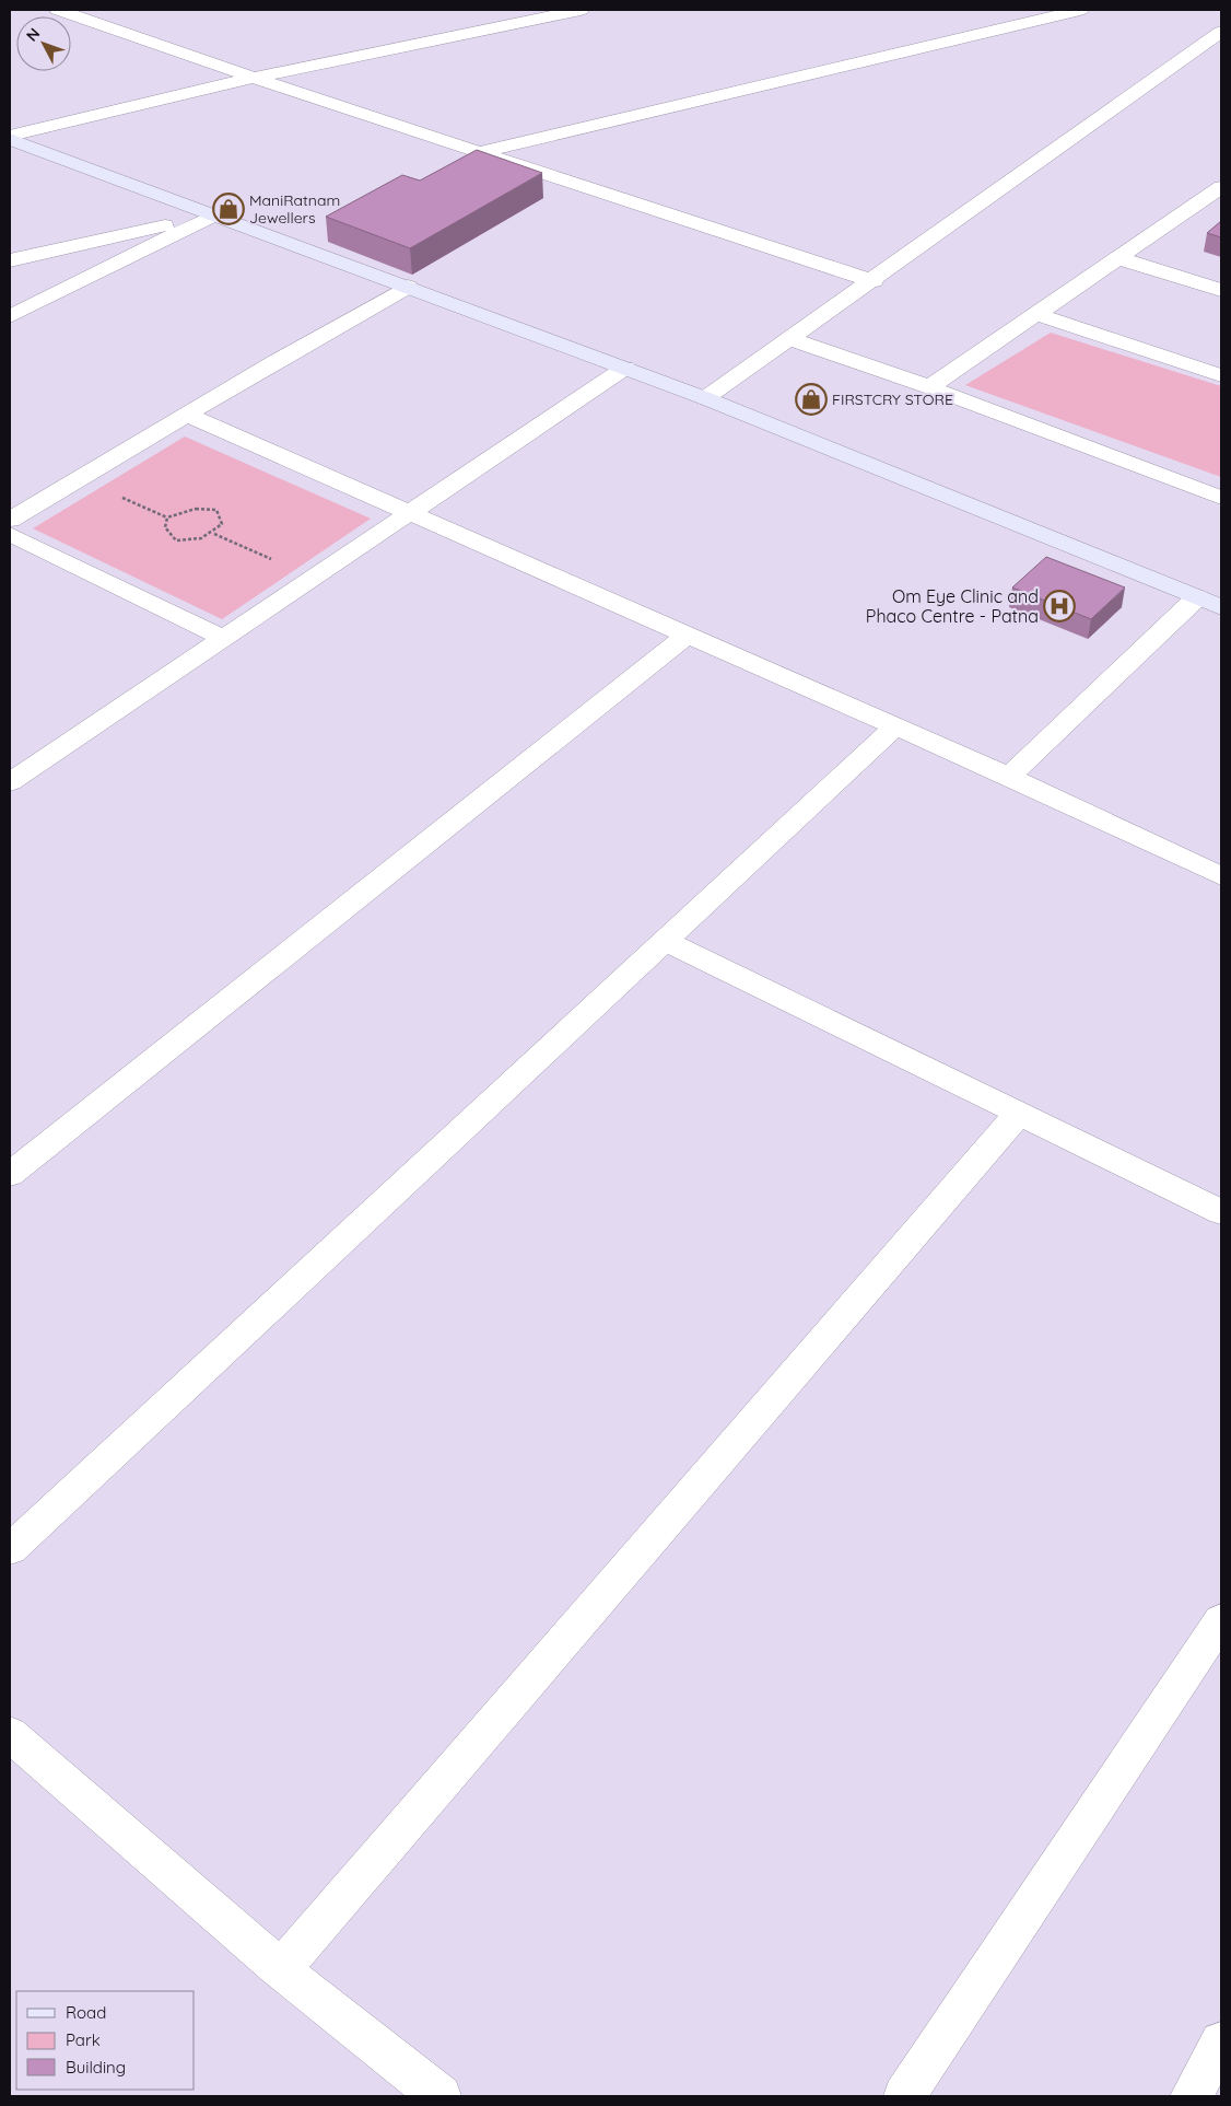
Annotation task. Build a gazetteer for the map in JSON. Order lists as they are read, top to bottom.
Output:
{
  "places": {
    "shop": ["ManiRatnam Jewellers", "FIRSTCRY STORE"],
    "hospital": ["Om Eye Clinic and Phaco Centre - Patna"]
  },
  "legend": ["Road", "Park", "Building"],
  "north": "top left"
}
